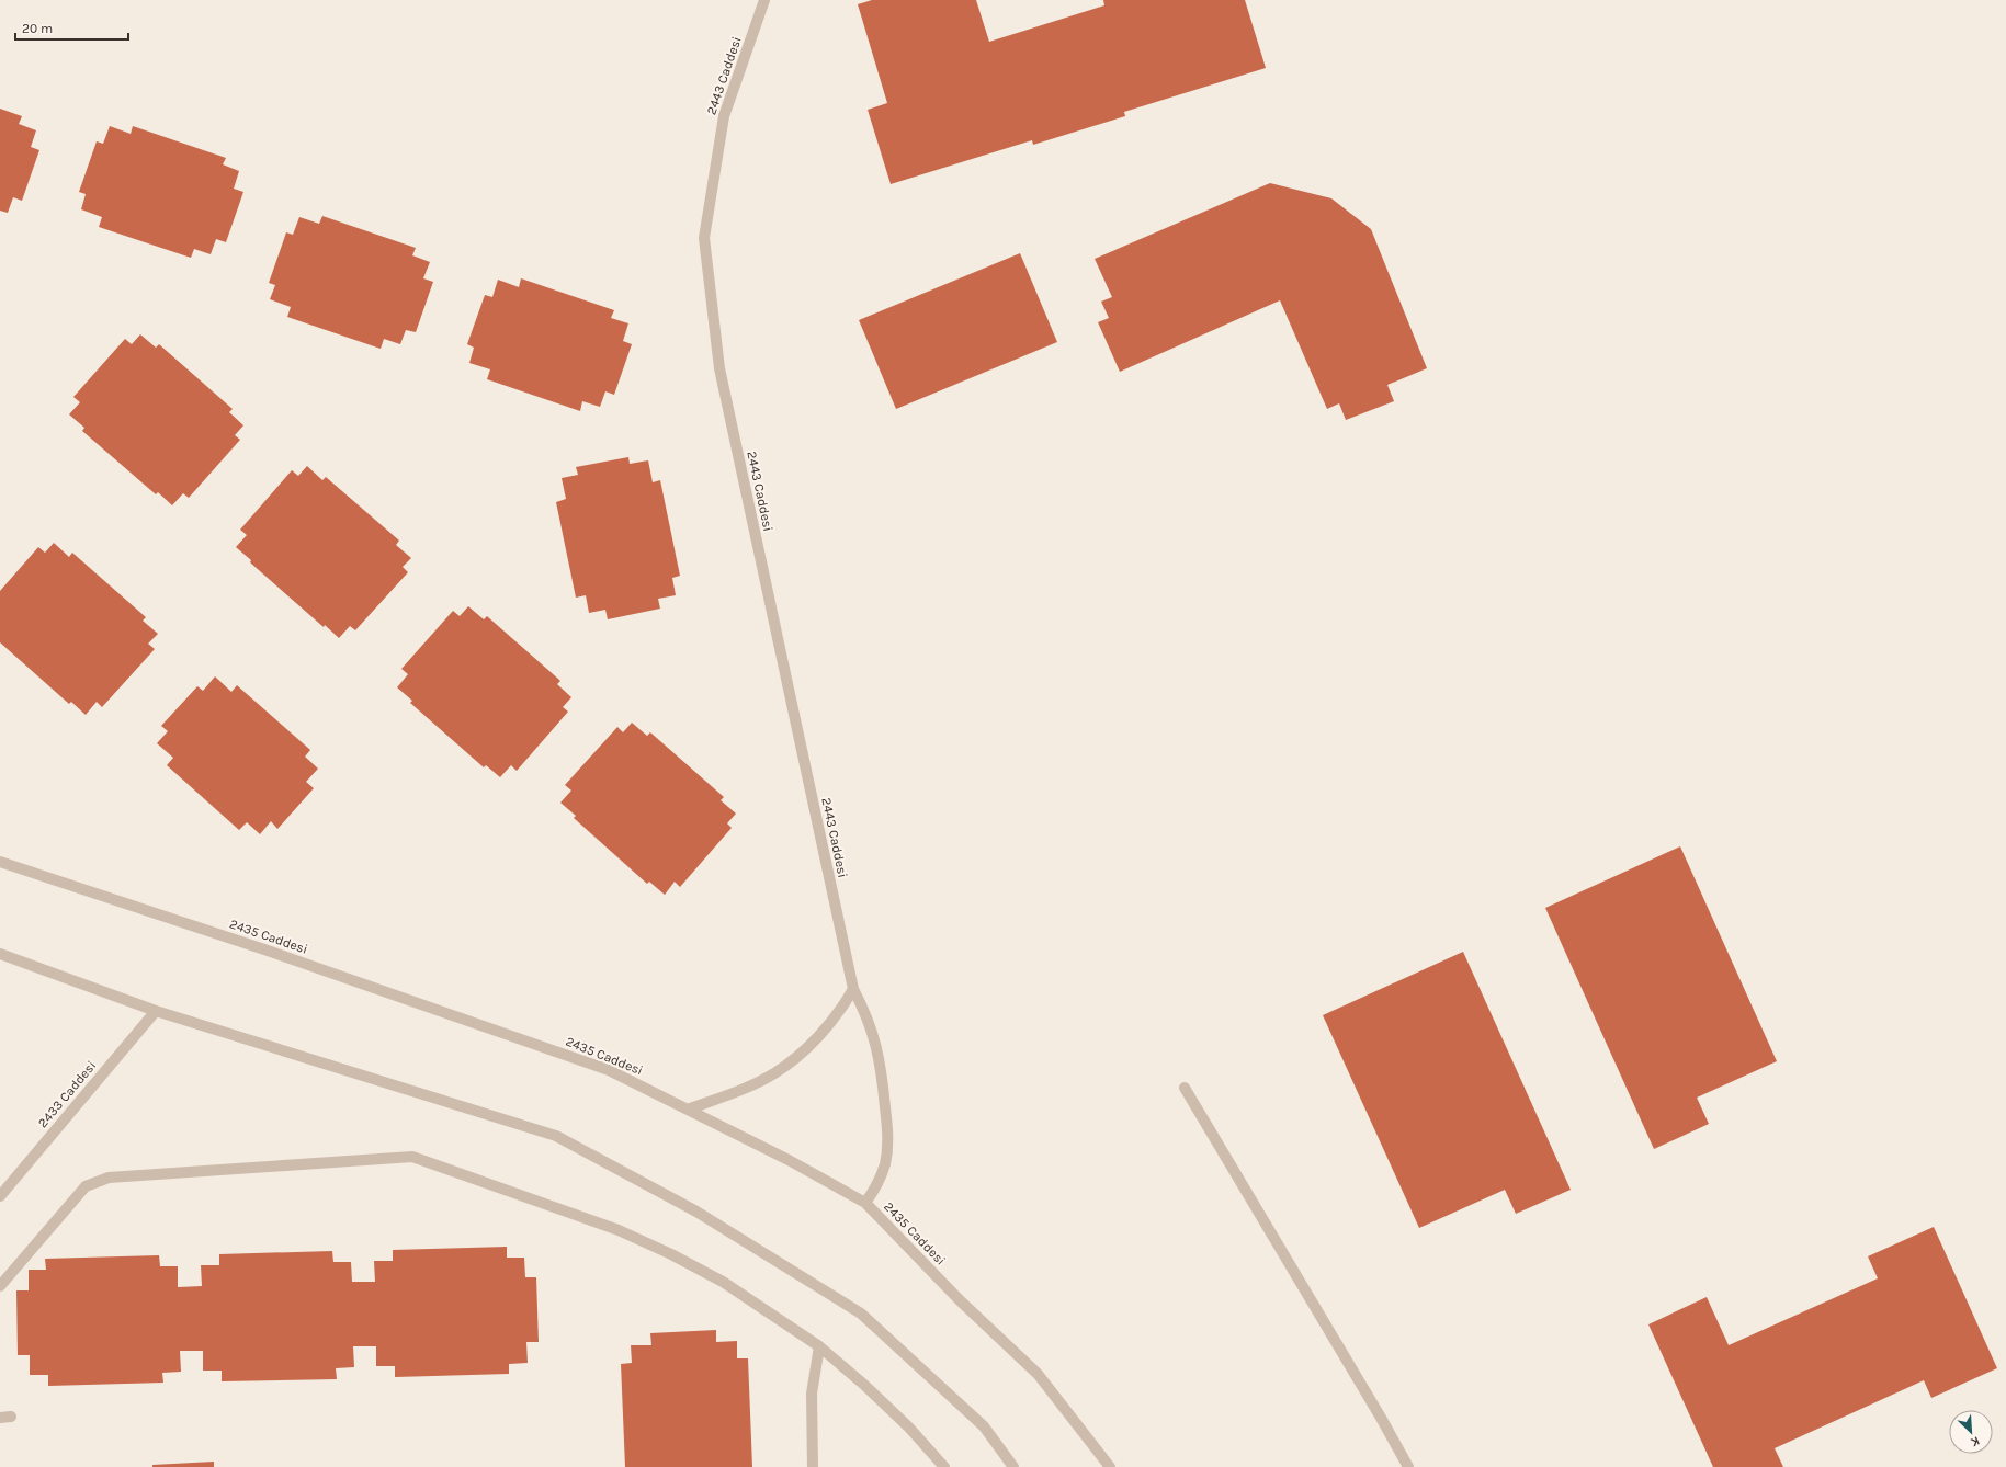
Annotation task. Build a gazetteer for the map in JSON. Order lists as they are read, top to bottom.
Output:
{
  "streets": {
    "street": ["2443 Caddesi", "2435 Caddesi", "2433 Caddesi"]
  },
  "crossings": [
    ["2443 Caddesi", "2435 Caddesi"]
  ],
  "scale_bar": "20 m",
  "north": "bottom right"
}
